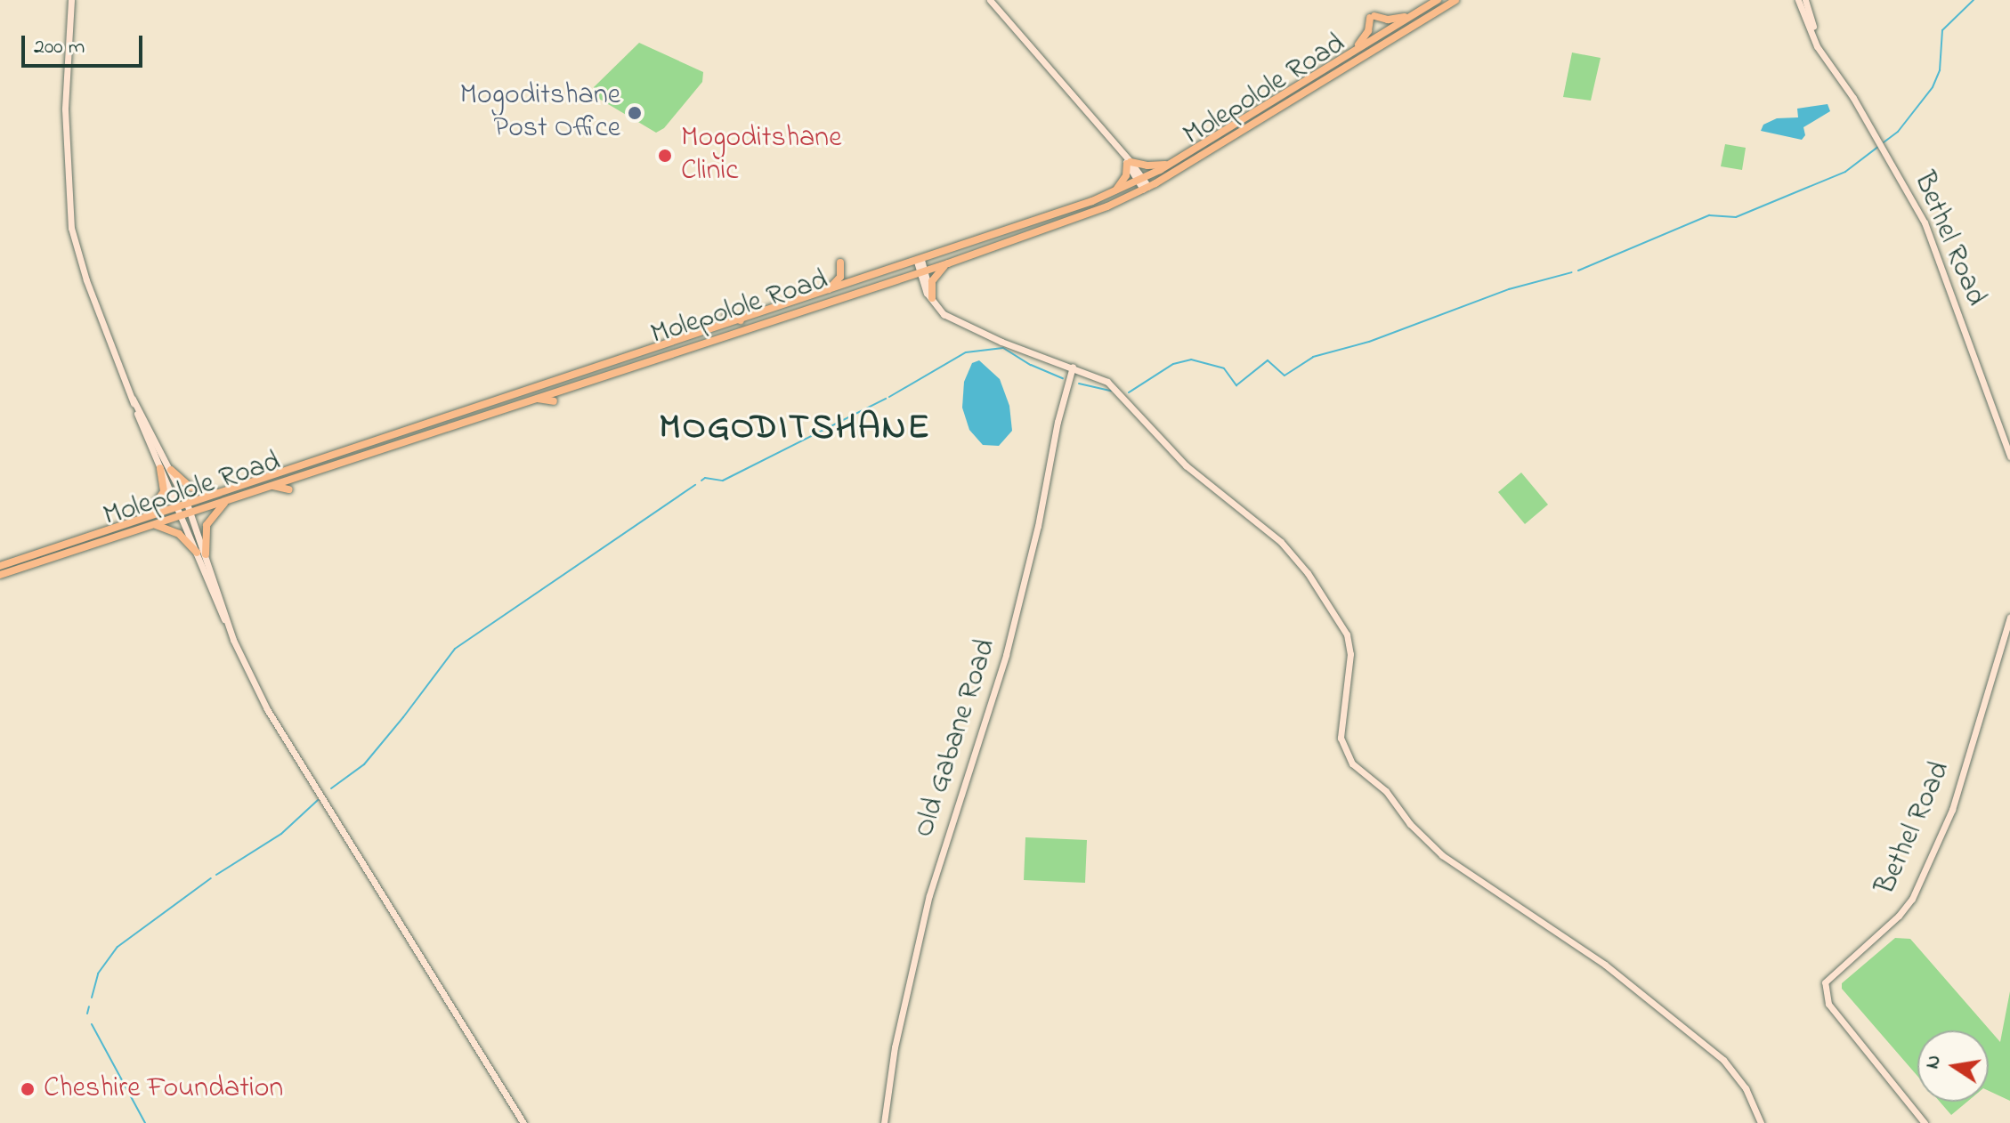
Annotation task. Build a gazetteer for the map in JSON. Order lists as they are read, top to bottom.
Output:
{
  "streets": {
    "main road": ["Molepolole Road"],
    "street": ["Bethel Road", "Old Gabane Road"]
  },
  "districts": ["MOGODITSHANE"],
  "places": ["Mogoditshane Post Office", "Mogoditshane Clinic", "Cheshire Foundation"],
  "scale_bar": "200 m",
  "north": "left"
}
